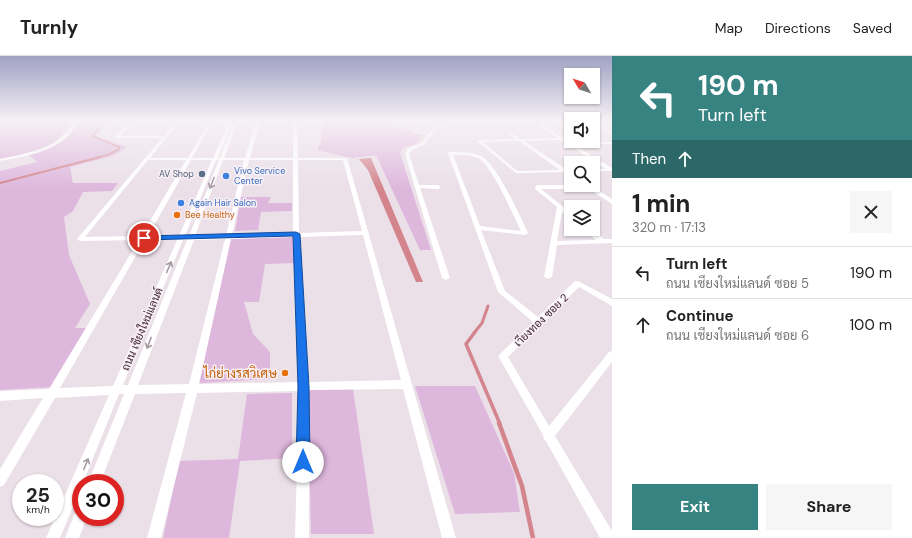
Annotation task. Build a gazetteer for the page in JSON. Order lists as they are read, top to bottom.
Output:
{
  "streets": {
    "street": ["เาียงทอง ซอย 2", "ถนน เชียงใหม่แลนด์"]
  },
  "places": [
    "AV Shop",
    "Vivo Service Center",
    "Again Hair Salon",
    "Bee Healthy",
    "ไก่ย่างรสวิเศษ"
  ],
  "north": "top left",
  "page": {
    "header": "Turnly",
    "nav": ["Map", "Directions", "Saved"],
    "turn": ["190 m", "Turn left"],
    "then": "Then",
    "heading": ["1 min", "320 m · 17:13"],
    "list": [
      {
        "name": "Turn left",
        "note": "ถนน เชียงใหม่แลนด์ ซอย 5",
        "value": "190 m"
      },
      {
        "name": "Continue",
        "note": "ถนน เชียงใหม่แลนด์ ซอย 6",
        "value": "100 m"
      }
    ],
    "speed": "25 km/h",
    "limit": "30",
    "buttons": ["Exit", "Share"]
  }
}
